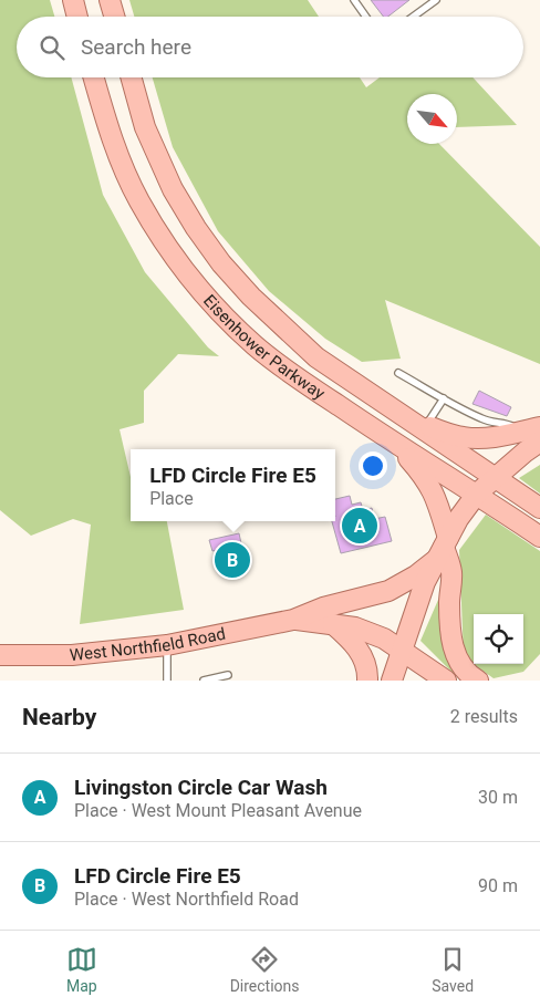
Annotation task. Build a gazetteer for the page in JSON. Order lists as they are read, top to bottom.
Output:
{
  "streets": {
    "main road": ["Eisenhower Parkway", "West Northfield Road"]
  },
  "north": "bottom right",
  "page": {
    "search": "Search here",
    "popup": ["LFD Circle Fire E5", "Place"],
    "pins": ["A", "B"],
    "heading": ["Nearby", "2 results"],
    "list": [
      {
        "mark": "A",
        "name": "Livingston Circle Car Wash",
        "note": "Place · West Mount Pleasant Avenue",
        "value": "30 m"
      },
      {
        "mark": "B",
        "name": "LFD Circle Fire E5",
        "note": "Place · West Northfield Road",
        "value": "90 m"
      }
    ],
    "nav": ["Map", "Directions", "Saved"]
  }
}
